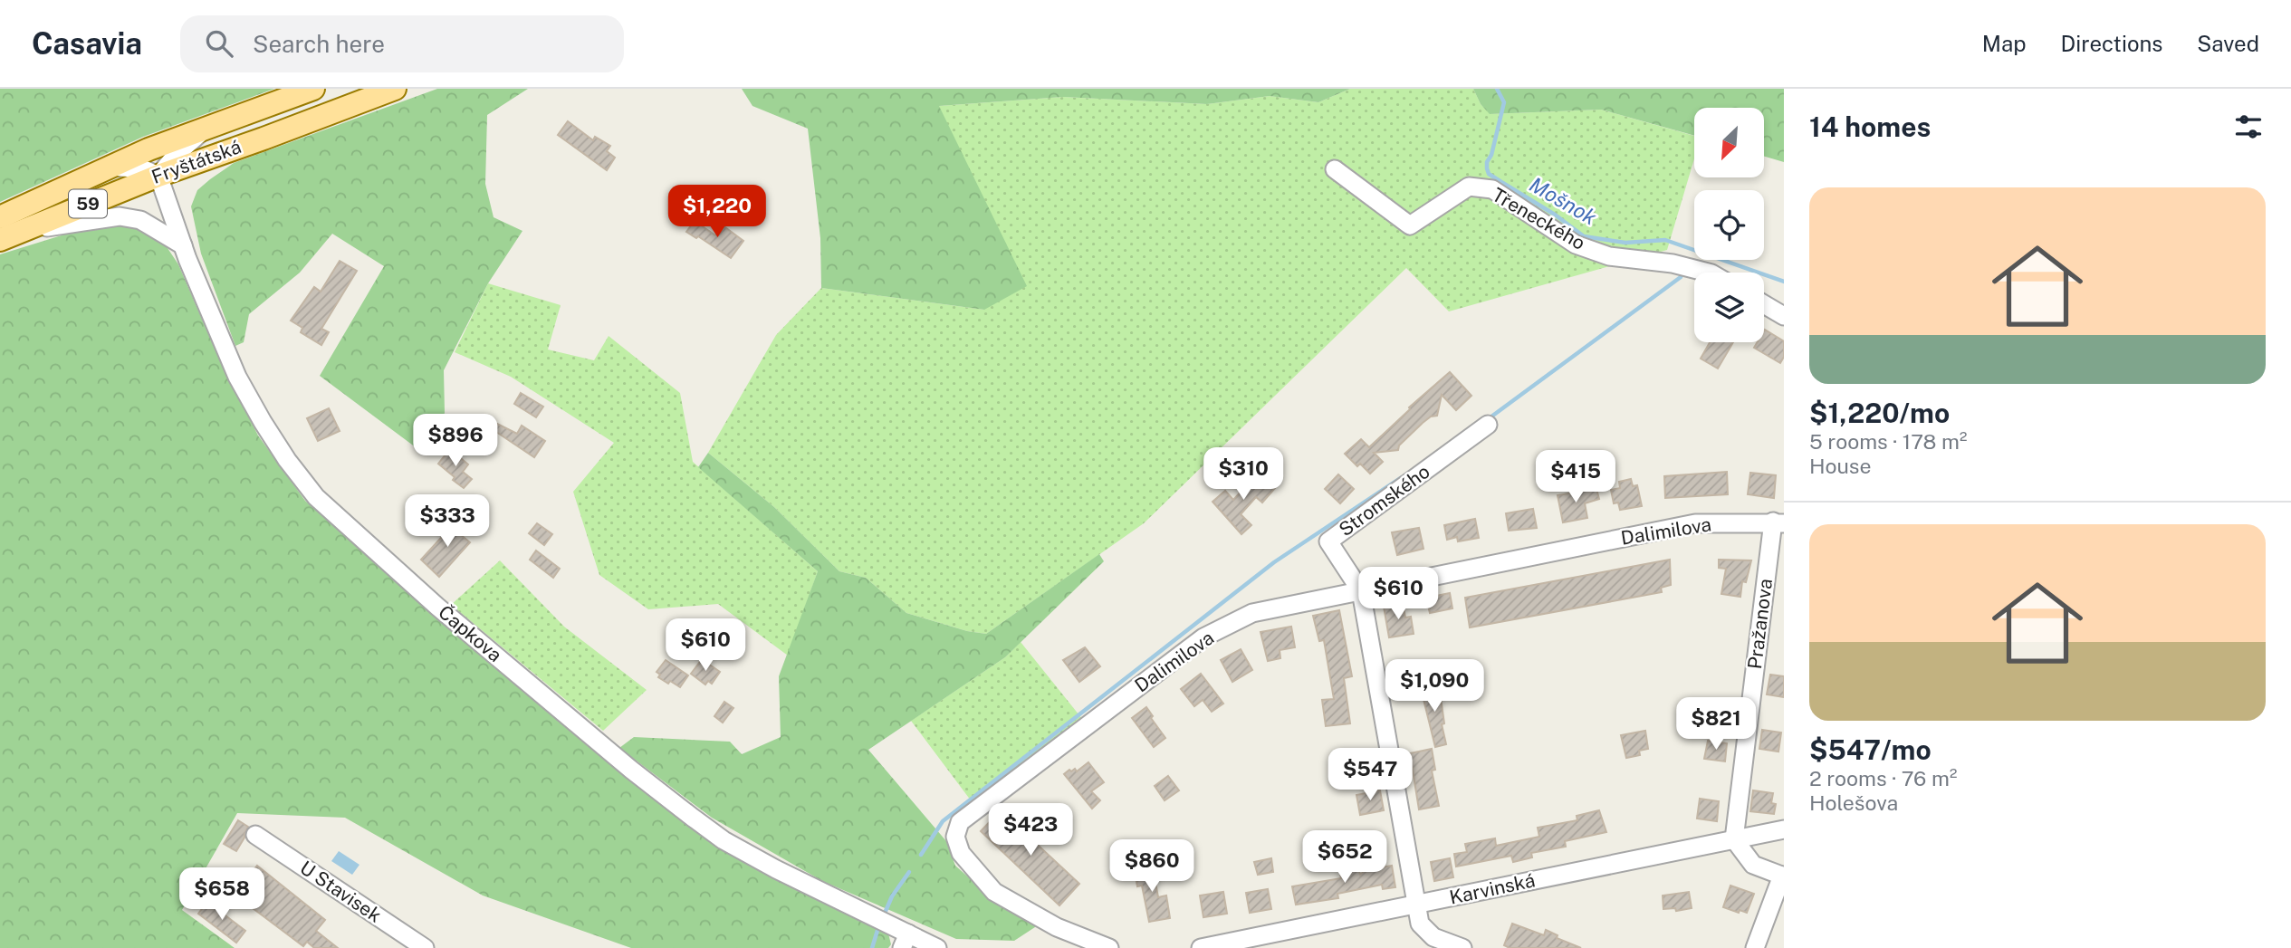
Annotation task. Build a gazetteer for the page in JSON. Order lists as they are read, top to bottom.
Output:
{
  "streets": {
    "main road": ["Fryštátská", "59"],
    "street": [
      "Třeneckého",
      "Stromského",
      "Dalimilova",
      "Pražanova",
      "Čapkova",
      "Karvinská",
      "U Stavisek"
    ]
  },
  "crossings": [
    ["Fryštátská", "Čapkova"],
    ["Stromského", "Dalimilova"],
    ["Dalimilova", "Pražanova"],
    ["Pražanova", "Karvinská"]
  ],
  "water": ["Mošnok"],
  "north": "bottom left",
  "page": {
    "header": "Casavia",
    "search": "Search here",
    "nav": ["Map", "Directions", "Saved"],
    "heading": "14 homes",
    "list": [
      {
        "name": "$1,220/mo",
        "note": "5 rooms · 178 m² · House"
      },
      {
        "name": "$547/mo",
        "note": "2 rooms · 76 m² · Holešova"
      }
    ],
    "price": [
      "$1,220",
      "$896",
      "$310",
      "$415",
      "$333",
      "$610",
      "$610",
      "$1,090",
      "$821",
      "$547",
      "$423",
      "$652",
      "$860",
      "$658"
    ]
  }
}
